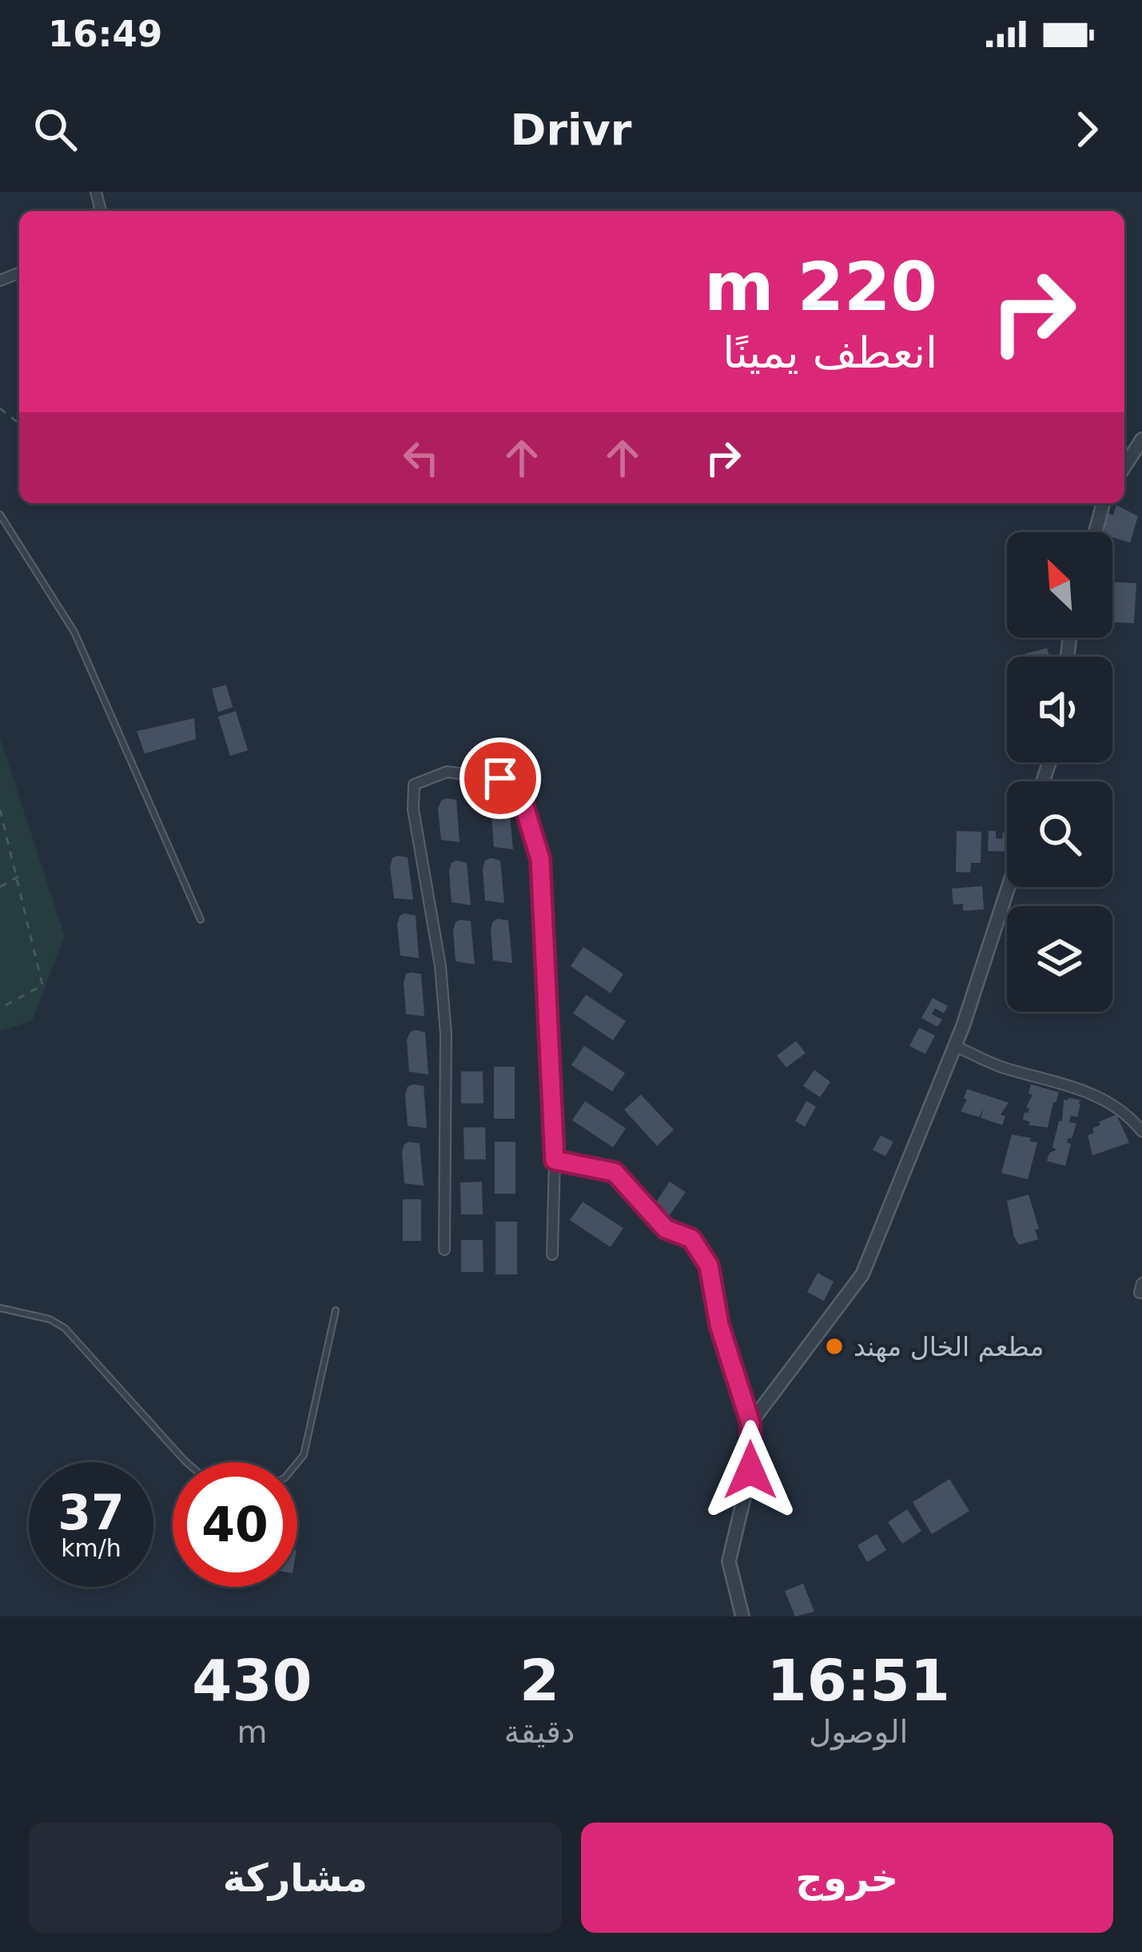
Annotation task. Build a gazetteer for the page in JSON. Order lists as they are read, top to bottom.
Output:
{
  "places": ["مطعم الخال مهند"],
  "north": "top left",
  "page": {
    "status": "16:49",
    "header": "Drivr",
    "turn": ["220 m", "انعطف يمينًا"],
    "speed": "37 km/h",
    "limit": "40",
    "eta": [
      "16:51",
      "الوصول",
      "2",
      "دقيقة",
      "430",
      "m"
    ],
    "buttons": ["خروج", "مشاركة"]
  }
}
